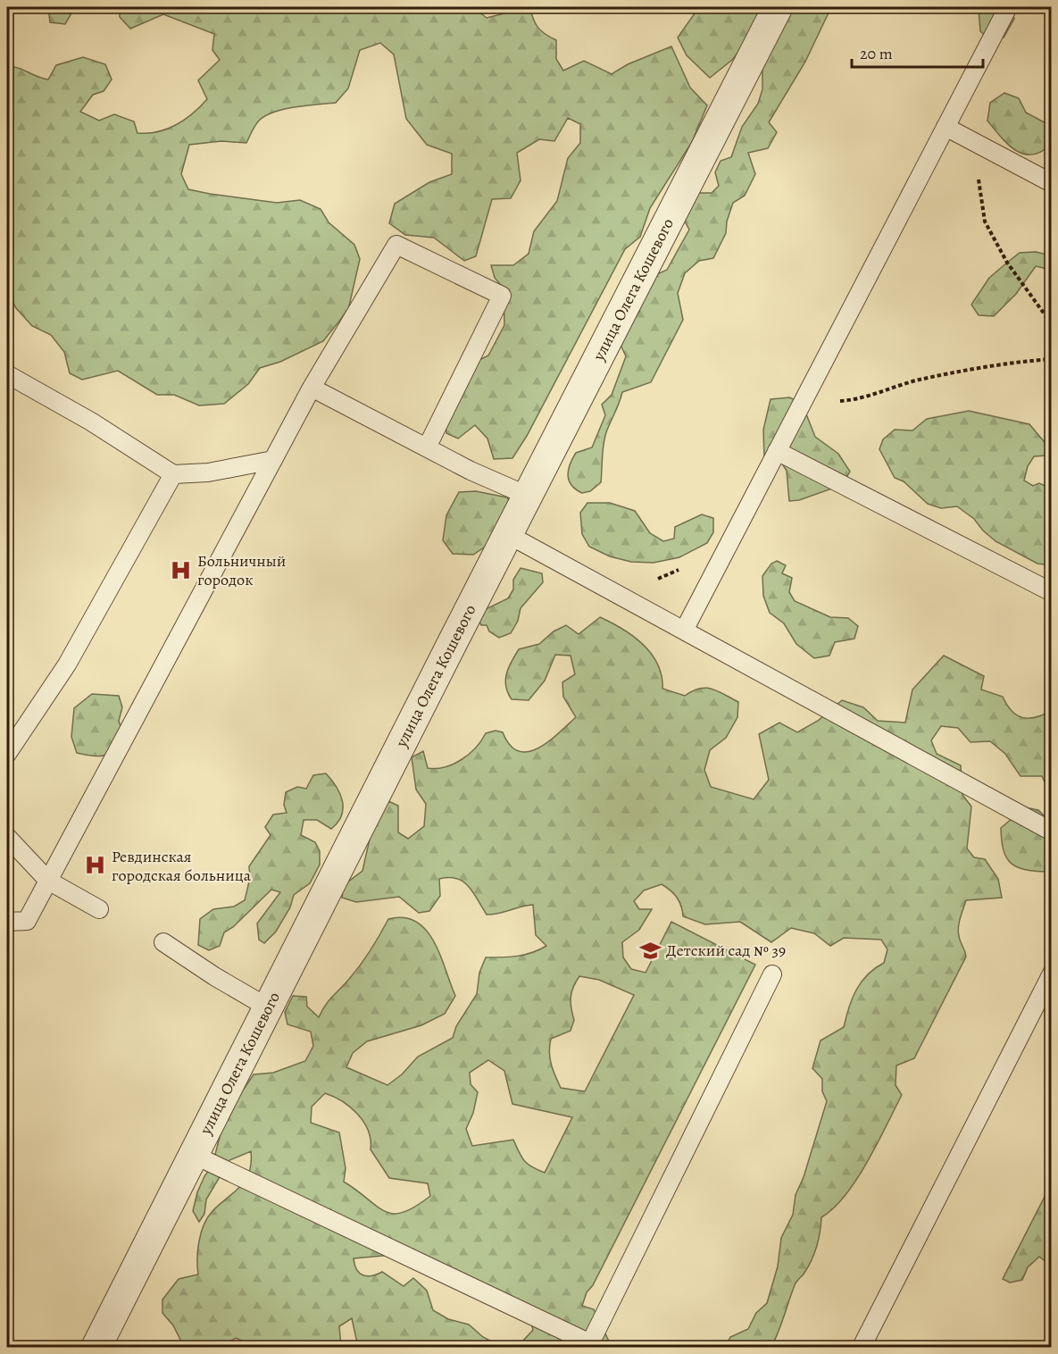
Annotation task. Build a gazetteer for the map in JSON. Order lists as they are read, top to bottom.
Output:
{
  "streets": {
    "street": ["улица Олега Кошевого"]
  },
  "places": {
    "hospital": ["Больничный городок", "Ревдинская городская больница"],
    "school or university": ["Детский сад № 39"]
  },
  "scale_bar": "20 m"
}
